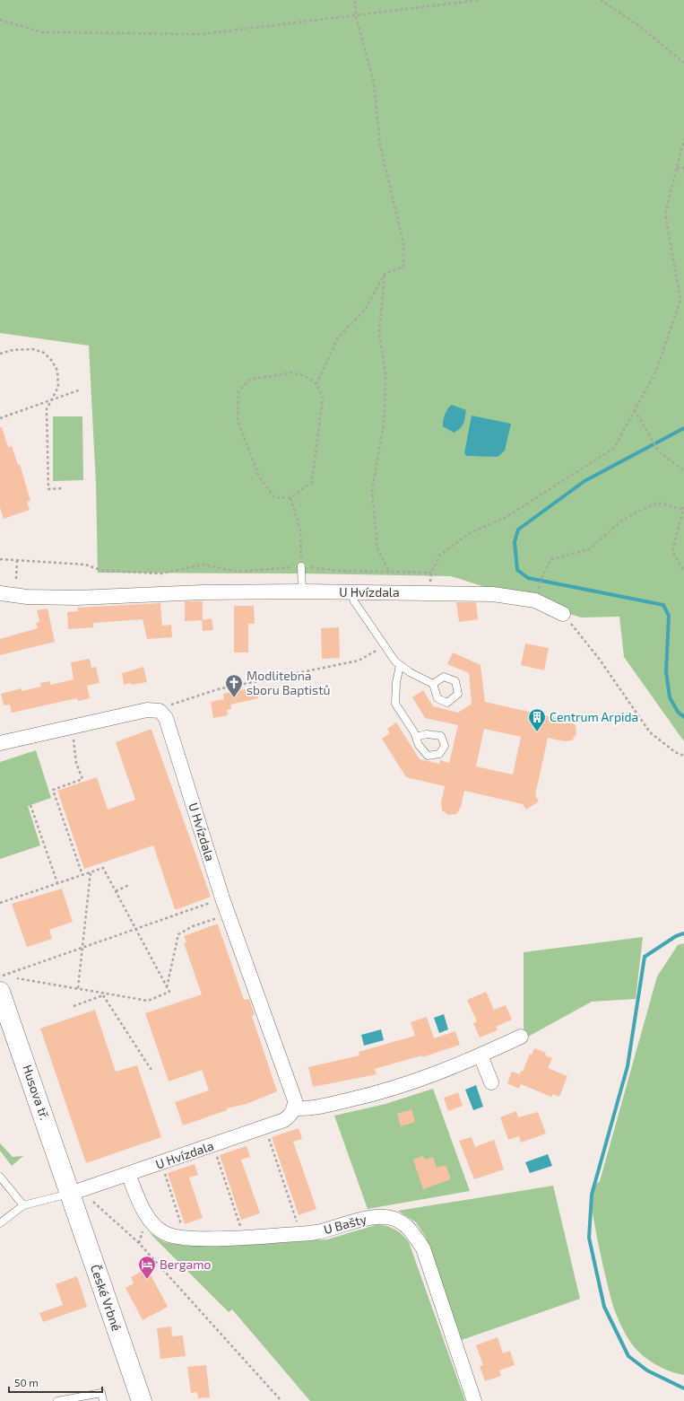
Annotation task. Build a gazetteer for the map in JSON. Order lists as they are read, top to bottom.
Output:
{
  "streets": {
    "street": [
      "U Hvízdala",
      "Husova tř.",
      "U Bašty",
      "České Vrbné"
    ]
  },
  "crossings": [
    ["U Hvízdala", "Husova tř."],
    ["U Hvízdala", "U Bašty"],
    ["U Hvízdala", "České Vrbné"],
    ["Husova tř.", "České Vrbné"]
  ],
  "places": {
    "church": ["Modlitebna sboru Baptistů"],
    "building": ["Centrum Arpida"],
    "hotel": ["Bergamo"]
  },
  "scale_bar": "50 m"
}
